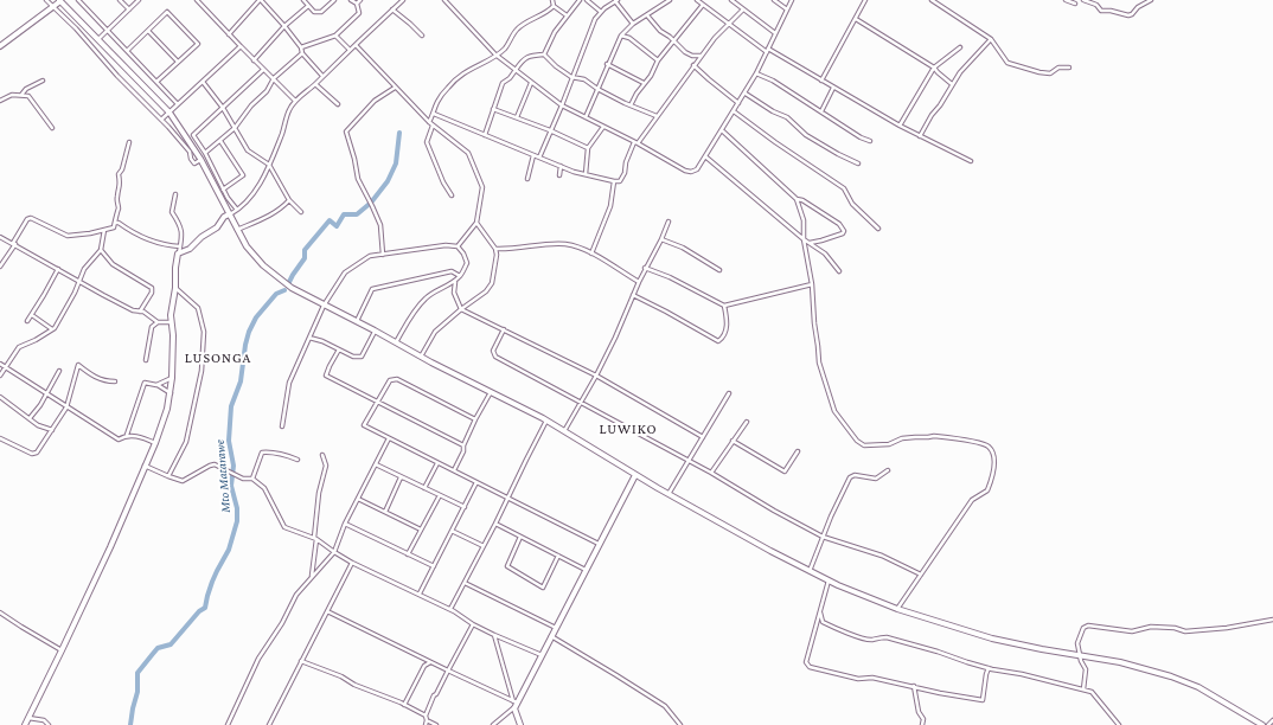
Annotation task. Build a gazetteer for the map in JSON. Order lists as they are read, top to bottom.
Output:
{
  "districts": ["LUSONGA", "LUWIKO"],
  "water": ["Mto Matarawe"]
}
